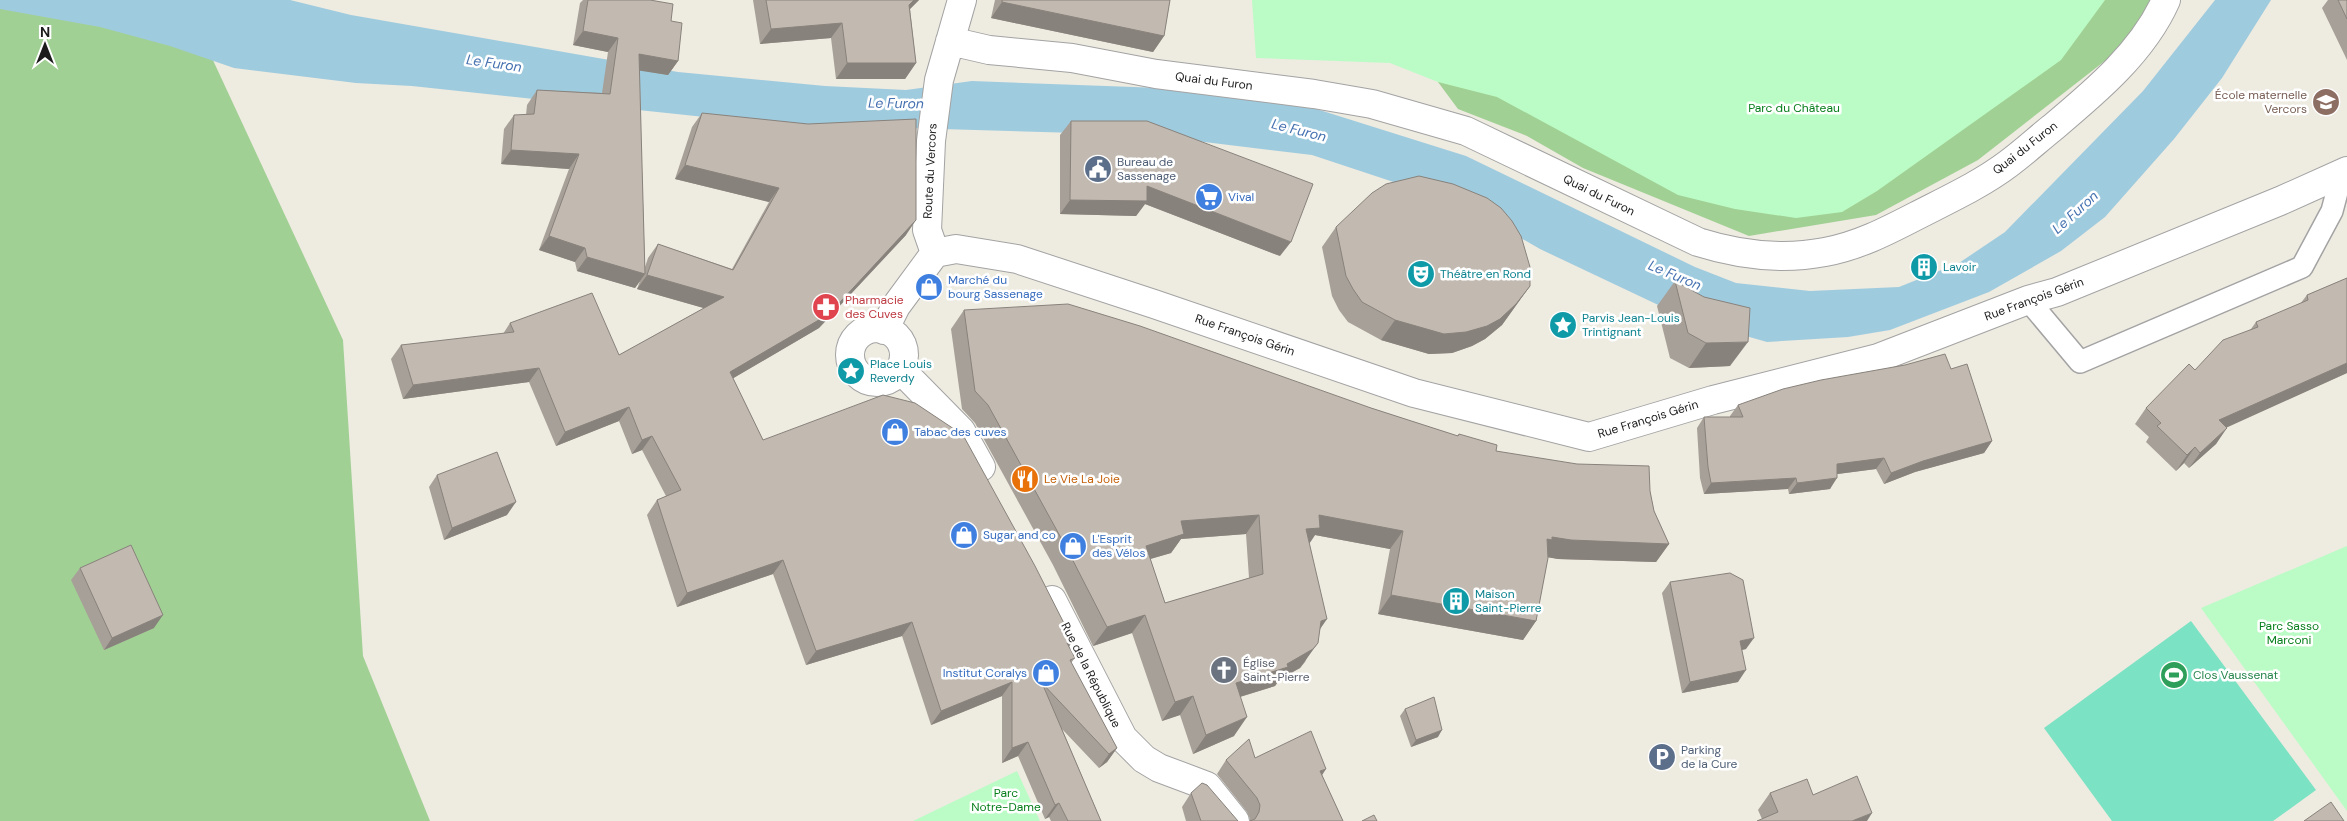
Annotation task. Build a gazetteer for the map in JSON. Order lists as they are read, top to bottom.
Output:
{
  "streets": {
    "street": [
      "Quai du Furon",
      "Route du Vercors",
      "Rue François Gérin",
      "Rue de la République"
    ]
  },
  "crossings": [
    ["Quai du Furon", "Route du Vercors"],
    ["Route du Vercors", "Rue François Gérin"]
  ],
  "water": ["Le Furon"],
  "parks": ["Parc du Château", "Parc Sasso Marconi", "Parc Notre-Dame"],
  "places": {
    "school or university": ["École maternelle Vercors"],
    "public building": ["Bureau de Sassenage"],
    "supermarket": ["Vival"],
    "building": ["Lavoir", "Maison Saint-Pierre"],
    "theatre": ["Théâtre en Rond"],
    "shop": [
      "Marché du bourg Sassenage",
      "Tabac des cuves",
      "Sugar and co",
      "L'Esprit des Vélos",
      "Institut Coralys"
    ],
    "pharmacy": ["Pharmacie des Cuves"],
    "place": ["Parvis Jean-Louis Trintignant", "Place Louis Reverdy"],
    "restaurant": ["Le Vie La Joie"],
    "church": ["Église Saint-Pierre"],
    "sports": ["Clos Vaussenat"],
    "parking": ["Parking de la Cure"]
  },
  "north": "top"
}
